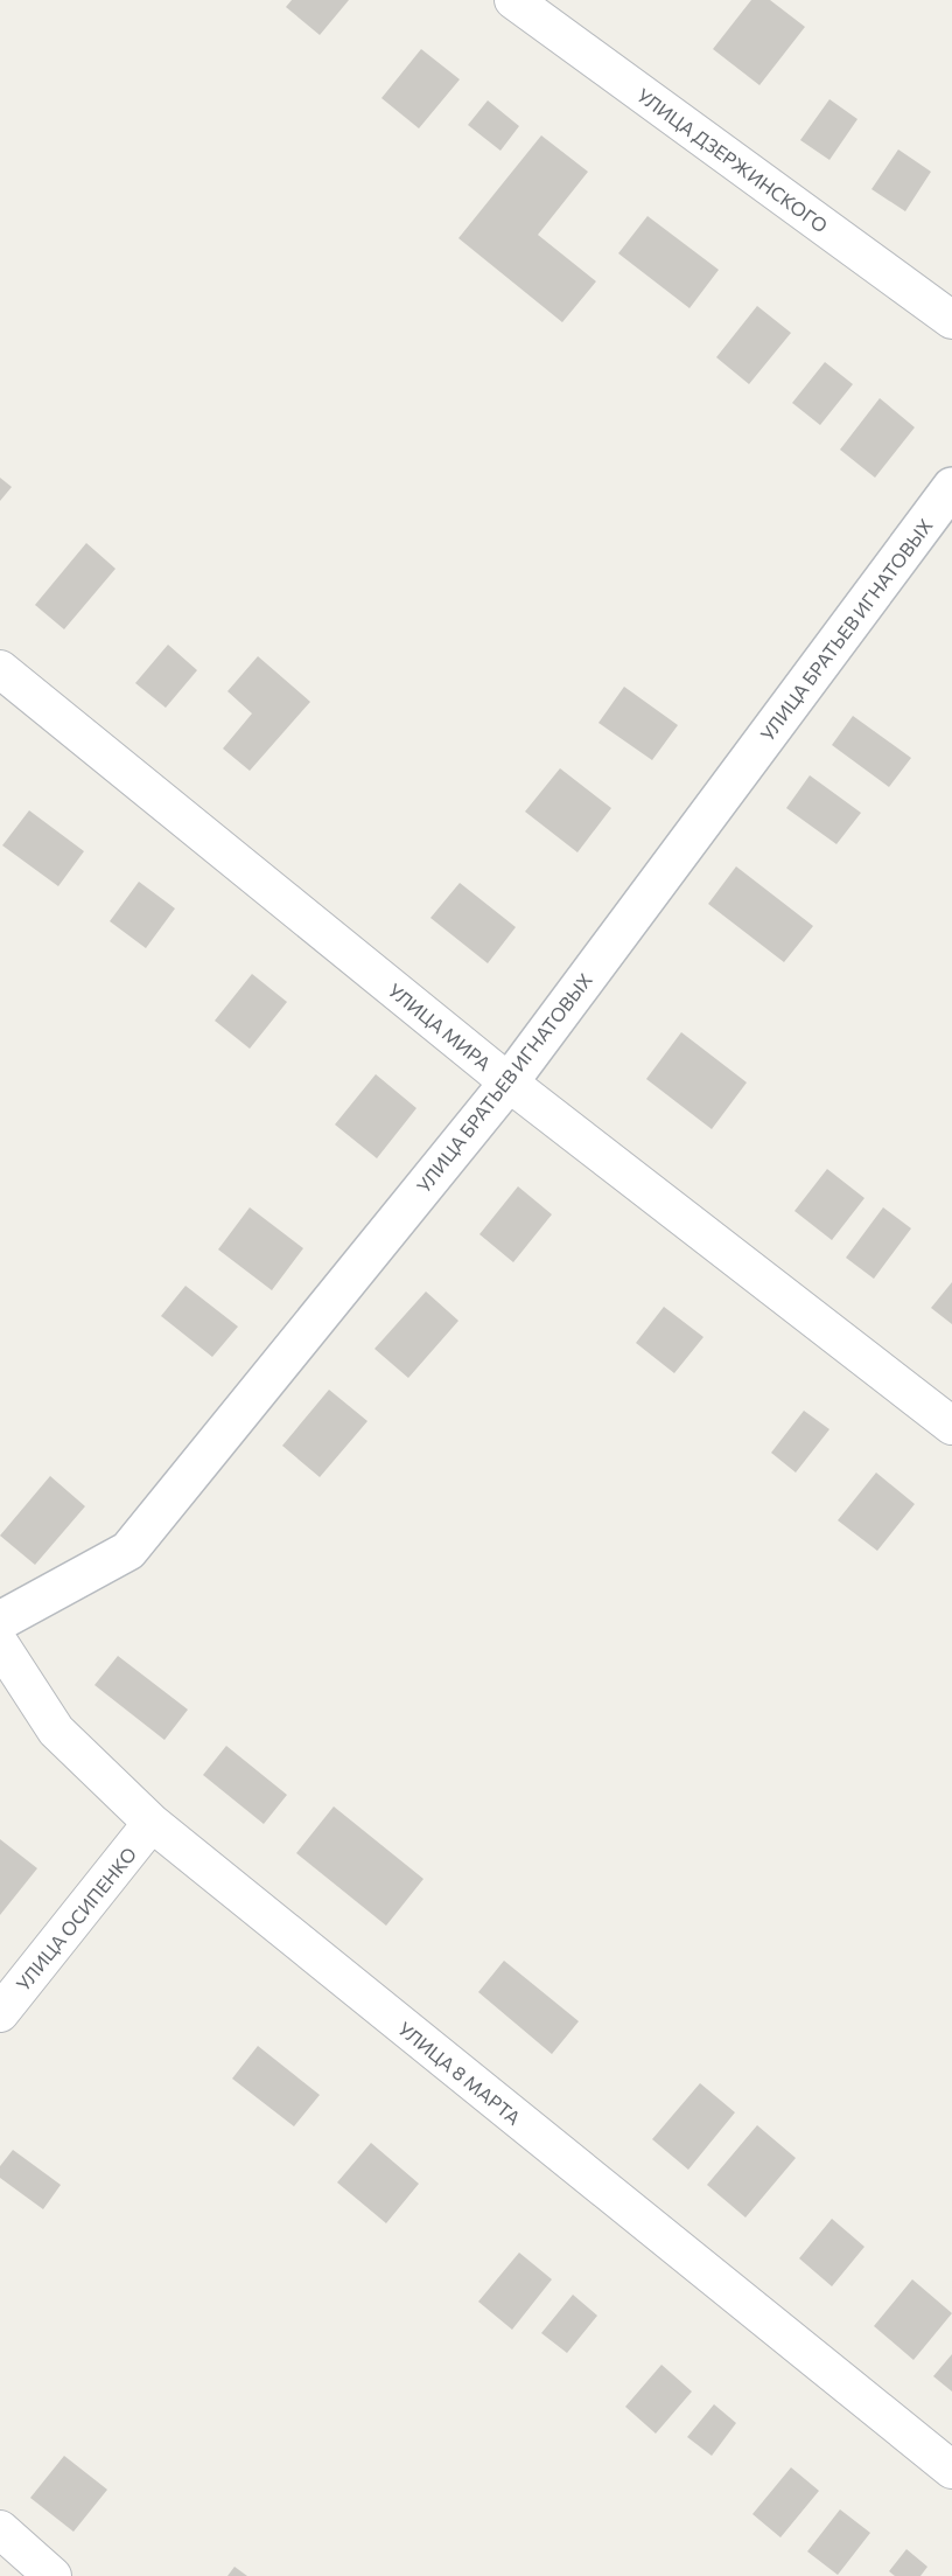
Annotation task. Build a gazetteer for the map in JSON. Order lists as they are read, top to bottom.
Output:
{
  "streets": {
    "street": [
      "УЛИЦА ДЗЕРЖИНСКОГО",
      "УЛИЦА БРАТЬЕВ ИГНАТОВЫХ",
      "УЛИЦА МИРА",
      "УЛИЦА ОСИПЕНКО",
      "УЛИЦА 8 МАРТА"
    ]
  },
  "crossings": [
    ["УЛИЦА БРАТЬЕВ ИГНАТОВЫХ", "УЛИЦА МИРА"],
    ["УЛИЦА ОСИПЕНКО", "УЛИЦА 8 МАРТА"]
  ]
}
